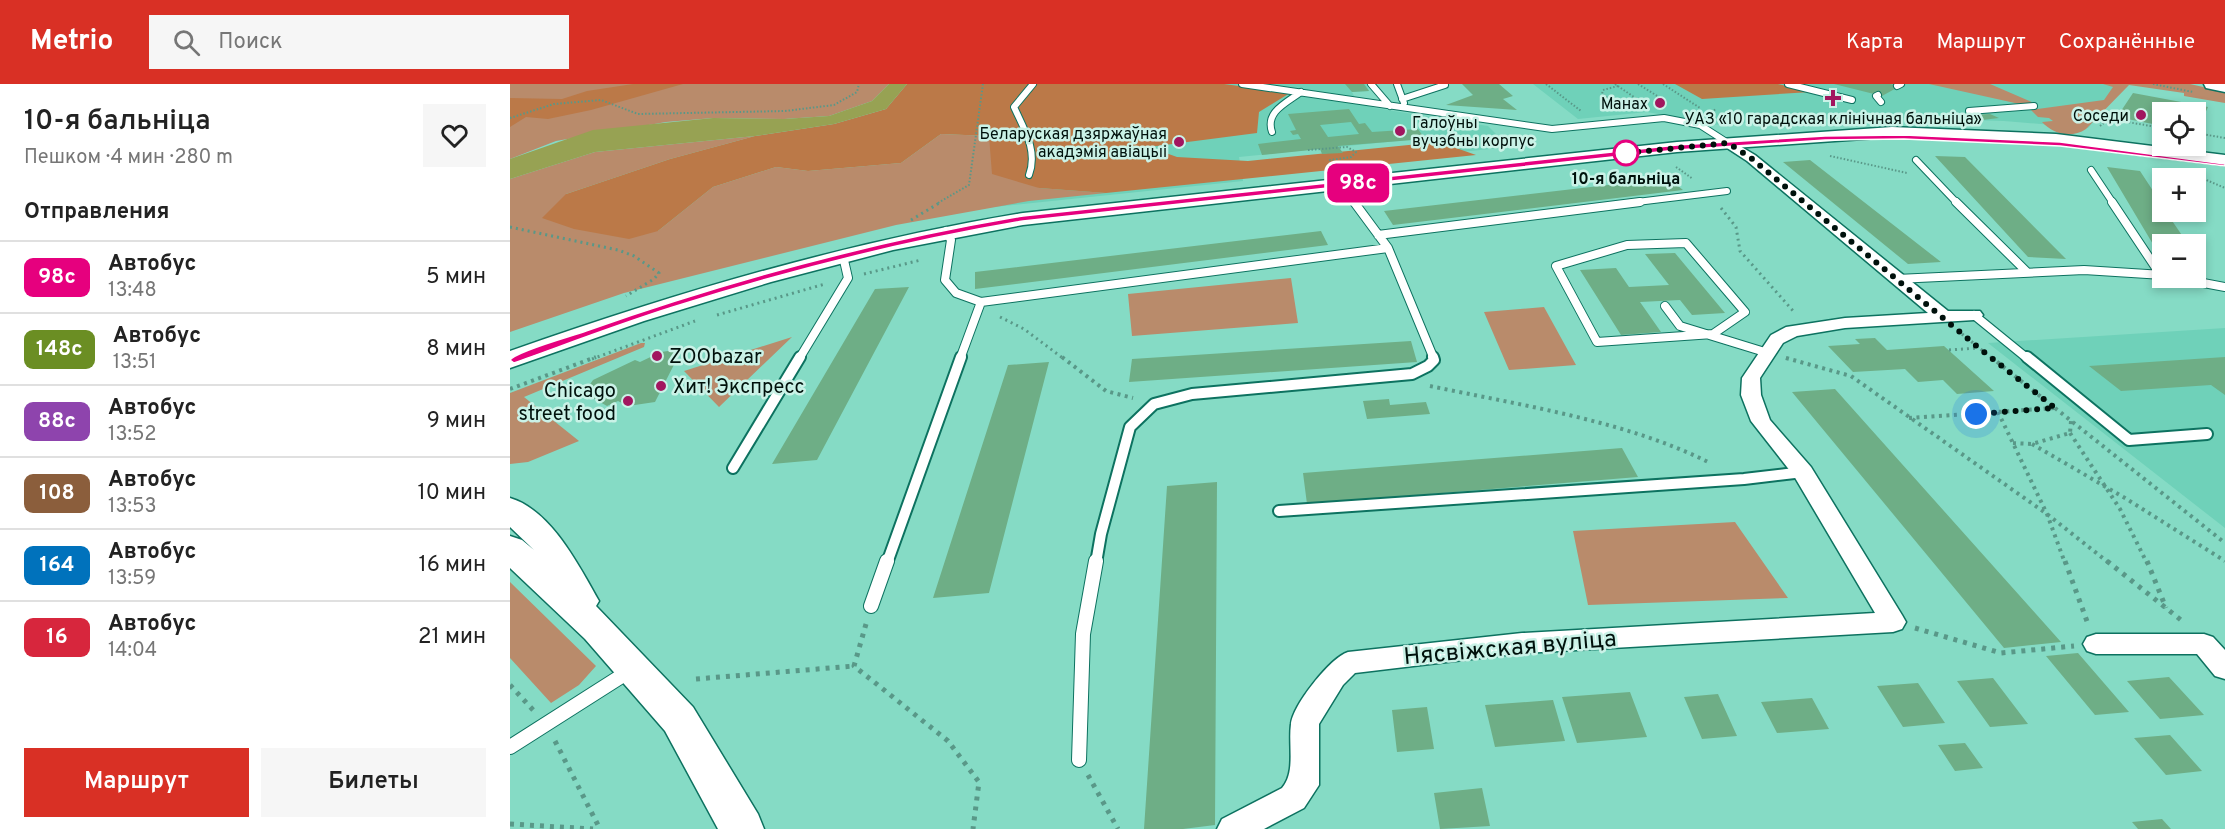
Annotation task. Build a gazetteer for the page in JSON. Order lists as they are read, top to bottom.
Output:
{
  "streets": {
    "street": ["Нясвіжская вуліца"]
  },
  "places": {
    "health": ["УАЗ «10 гарадская клінічная бальніца»"],
    "other": [
      "Манах",
      "Соседи",
      "Галоўны вучэбны корпус",
      "Беларуская дзяржаўная акадэмія авіацыі",
      "10-я бальніца",
      "ZOObazar",
      "Хит! Экспресс",
      "Chicago street food"
    ]
  },
  "lines": ["bus line 98с"],
  "page": {
    "header": "Metrio",
    "search": "Поиск",
    "nav": ["Карта", "Маршрут", "Сохранённые"],
    "heading": [
      ["10-я бальніца", "Пешком · 4 мин · 280 m"],
      "Отправления"
    ],
    "on_map": "98с",
    "map_buttons": ["+", "−"],
    "list": [
      {
        "mark": "98с",
        "name": "Автобус",
        "note": "13:48",
        "value": "5 мин"
      },
      {
        "mark": "148с",
        "name": "Автобус",
        "note": "13:51",
        "value": "8 мин"
      },
      {
        "mark": "88с",
        "name": "Автобус",
        "note": "13:52",
        "value": "9 мин"
      },
      {
        "mark": "108",
        "name": "Автобус",
        "note": "13:53",
        "value": "10 мин"
      },
      {
        "mark": "164",
        "name": "Автобус",
        "note": "13:59",
        "value": "16 мин"
      },
      {
        "mark": "16",
        "name": "Автобус",
        "note": "14:04",
        "value": "21 мин"
      }
    ],
    "buttons": ["Маршрут", "Билеты"]
  }
}
